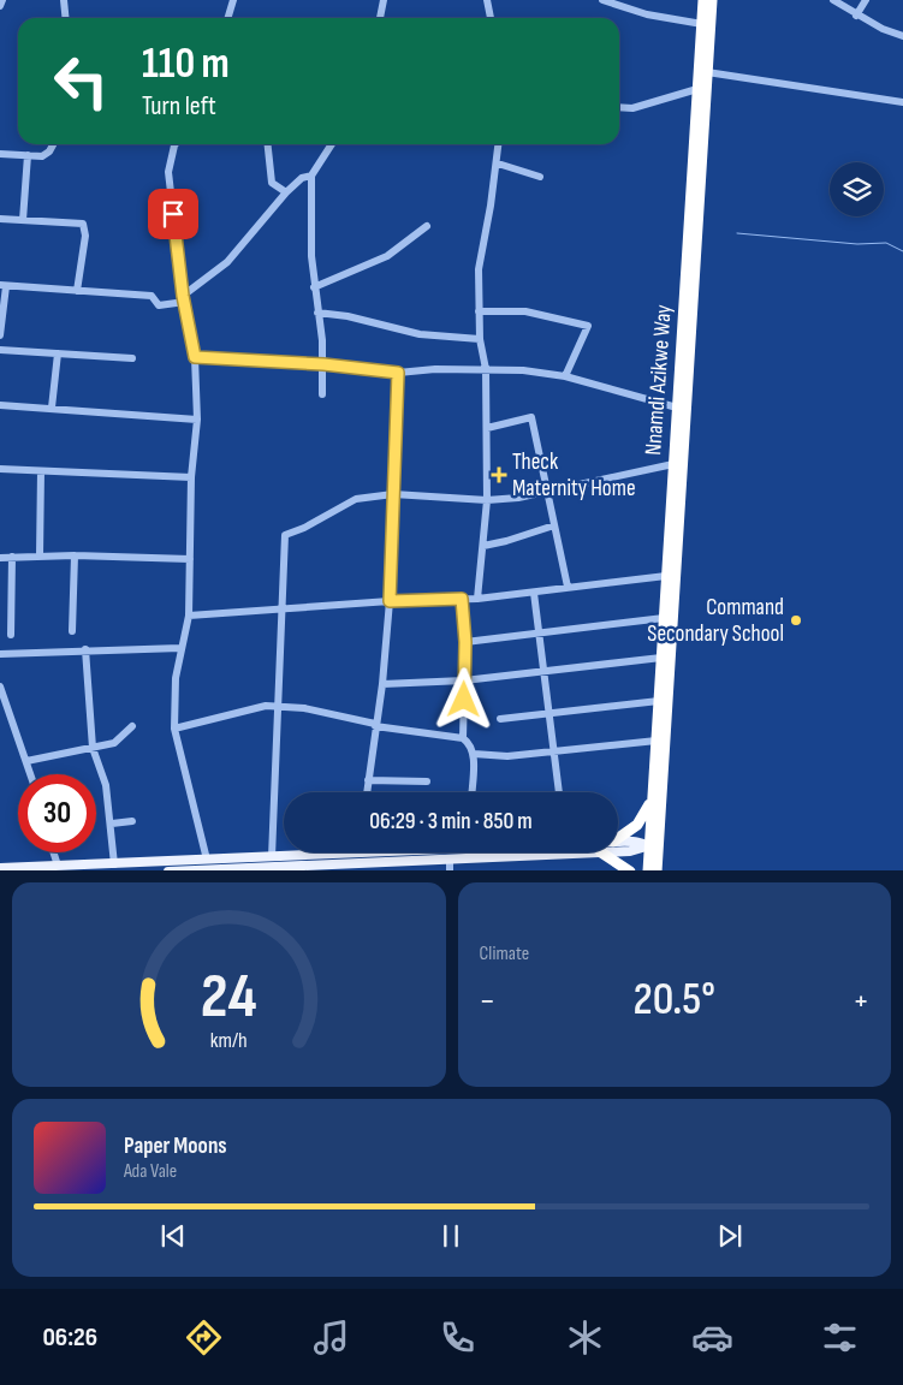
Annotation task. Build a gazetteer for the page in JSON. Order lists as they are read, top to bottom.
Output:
{
  "streets": {
    "highway": ["Nnamdi Azikwe Way"]
  },
  "places": {
    "health": ["Theck Maternity Home"],
    "other": ["Command Secondary School"]
  },
  "page": {
    "turn": ["110 m", "Turn left"],
    "limit": "30",
    "trip": "06:29 · 3 min · 850 m",
    "tile": "Climate",
    "heat": ["−", "20.5°", "+"],
    "song": ["Paper Moons", "Ada Vale"],
    "tabs": "06:26",
    "gauge": ["24", "km/h"]
  }
}
